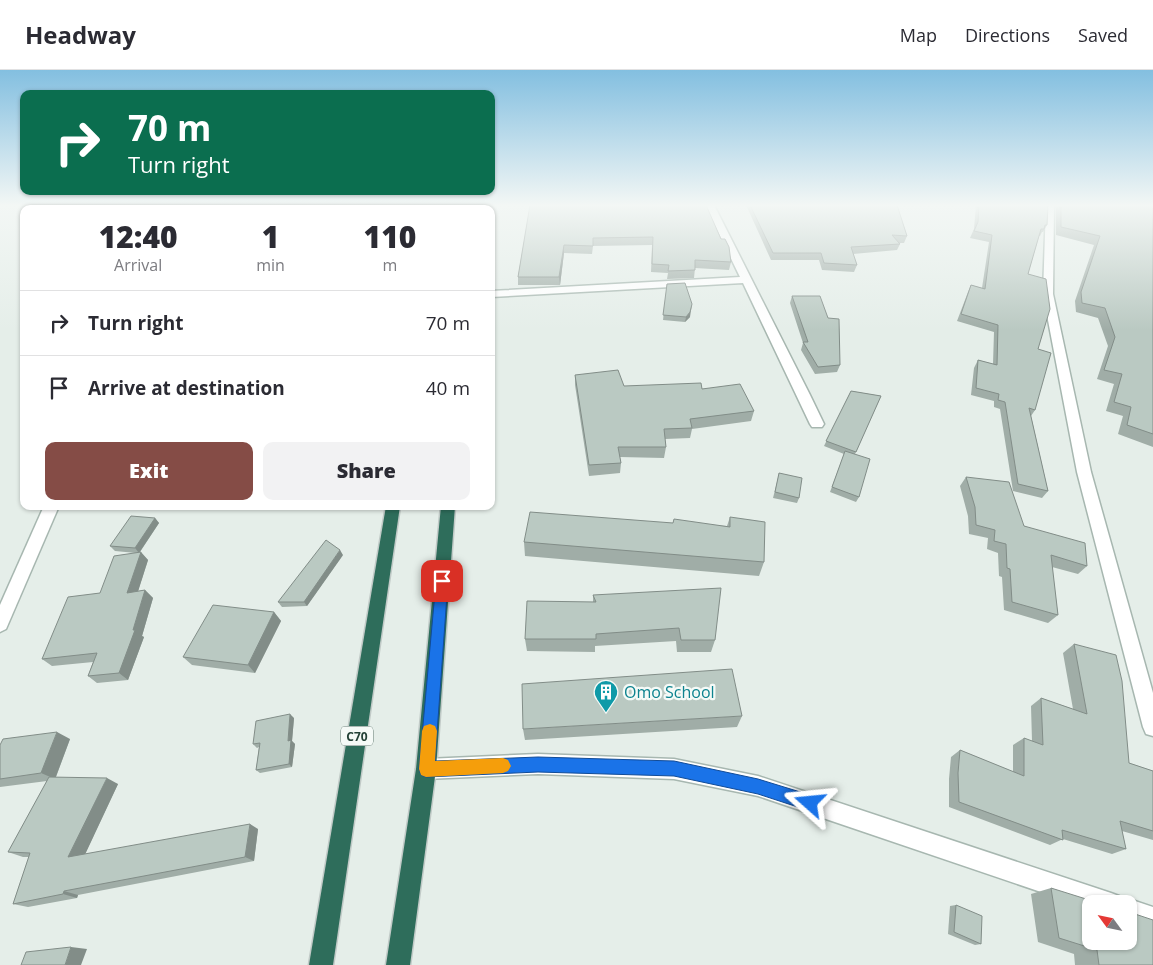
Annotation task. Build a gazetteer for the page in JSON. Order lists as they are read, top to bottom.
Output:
{
  "streets": {
    "highway": ["C70"]
  },
  "places": {
    "building": ["Omo School"]
  },
  "north": "top left",
  "page": {
    "header": "Headway",
    "nav": ["Map", "Directions", "Saved"],
    "turn": ["70 m", "Turn right"],
    "eta": [
      "12:40",
      "Arrival",
      "1",
      "min",
      "110",
      "m"
    ],
    "list": [
      {
        "name": "Turn right",
        "value": "70 m"
      },
      {
        "name": "Arrive at destination",
        "value": "40 m"
      }
    ],
    "buttons": ["Exit", "Share"]
  }
}
